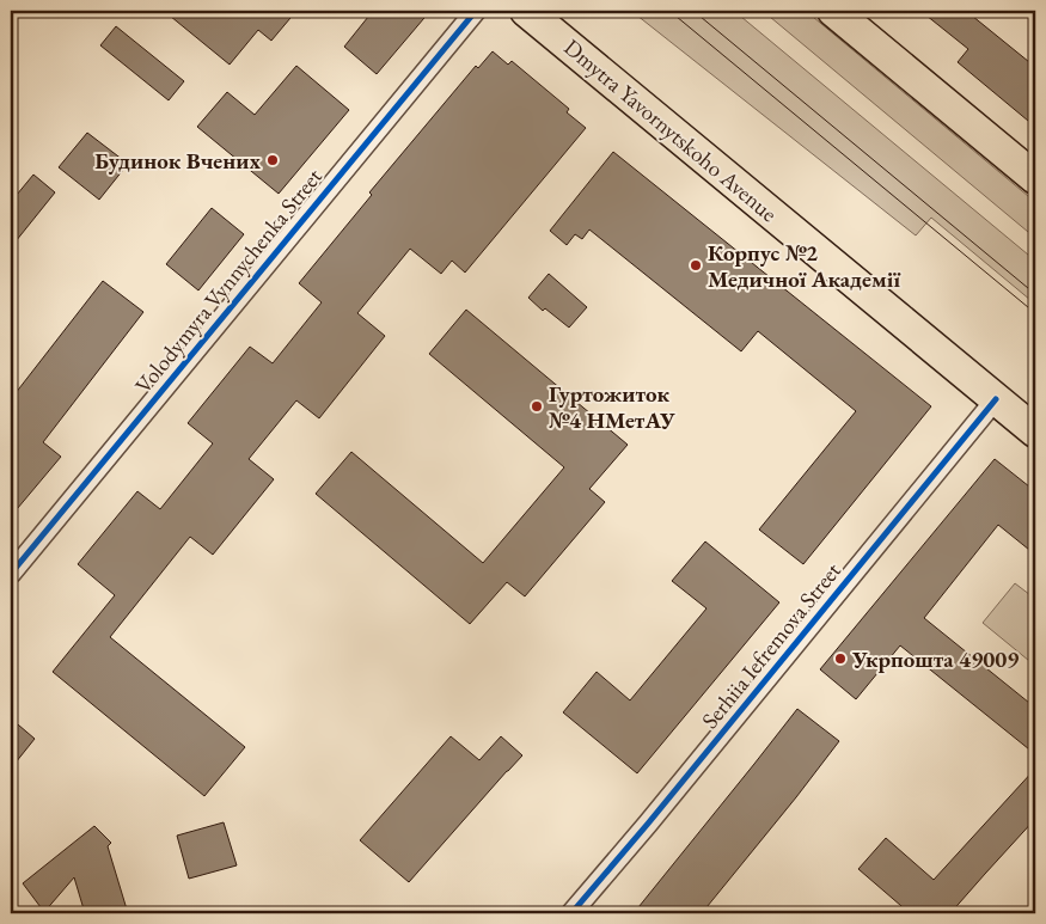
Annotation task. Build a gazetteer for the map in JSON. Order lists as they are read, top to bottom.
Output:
{
  "streets": {
    "main road": ["Dmytra Yavornytskoho Avenue"],
    "street": ["Volodymyra Vynnychenka Street", "Serhiia Iefremova Street"]
  },
  "crossings": [
    ["Dmytra Yavornytskoho Avenue", "Serhiia Iefremova Street"]
  ],
  "places": [
    "Будинок Вчених",
    "Корпус №2 Медичної Академії",
    "Гуртожиток №4 НМетАУ",
    "Укрпошта 49009"
  ]
}
